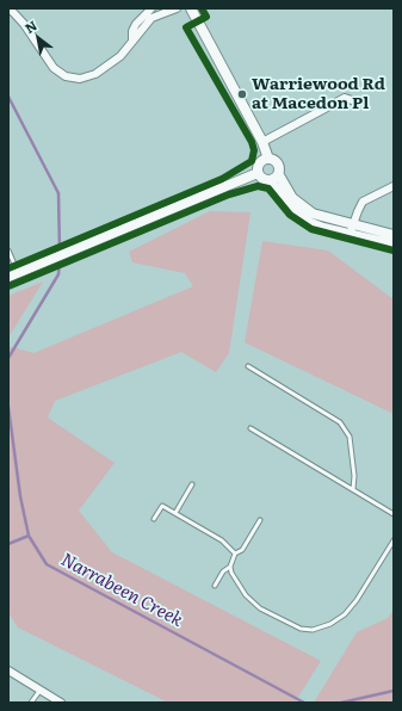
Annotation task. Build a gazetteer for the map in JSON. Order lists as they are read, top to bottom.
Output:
{
  "water": ["Narrabeen Creek"],
  "places": ["Warriewood Rd at Macedon Pl"],
  "north": "top left"
}
